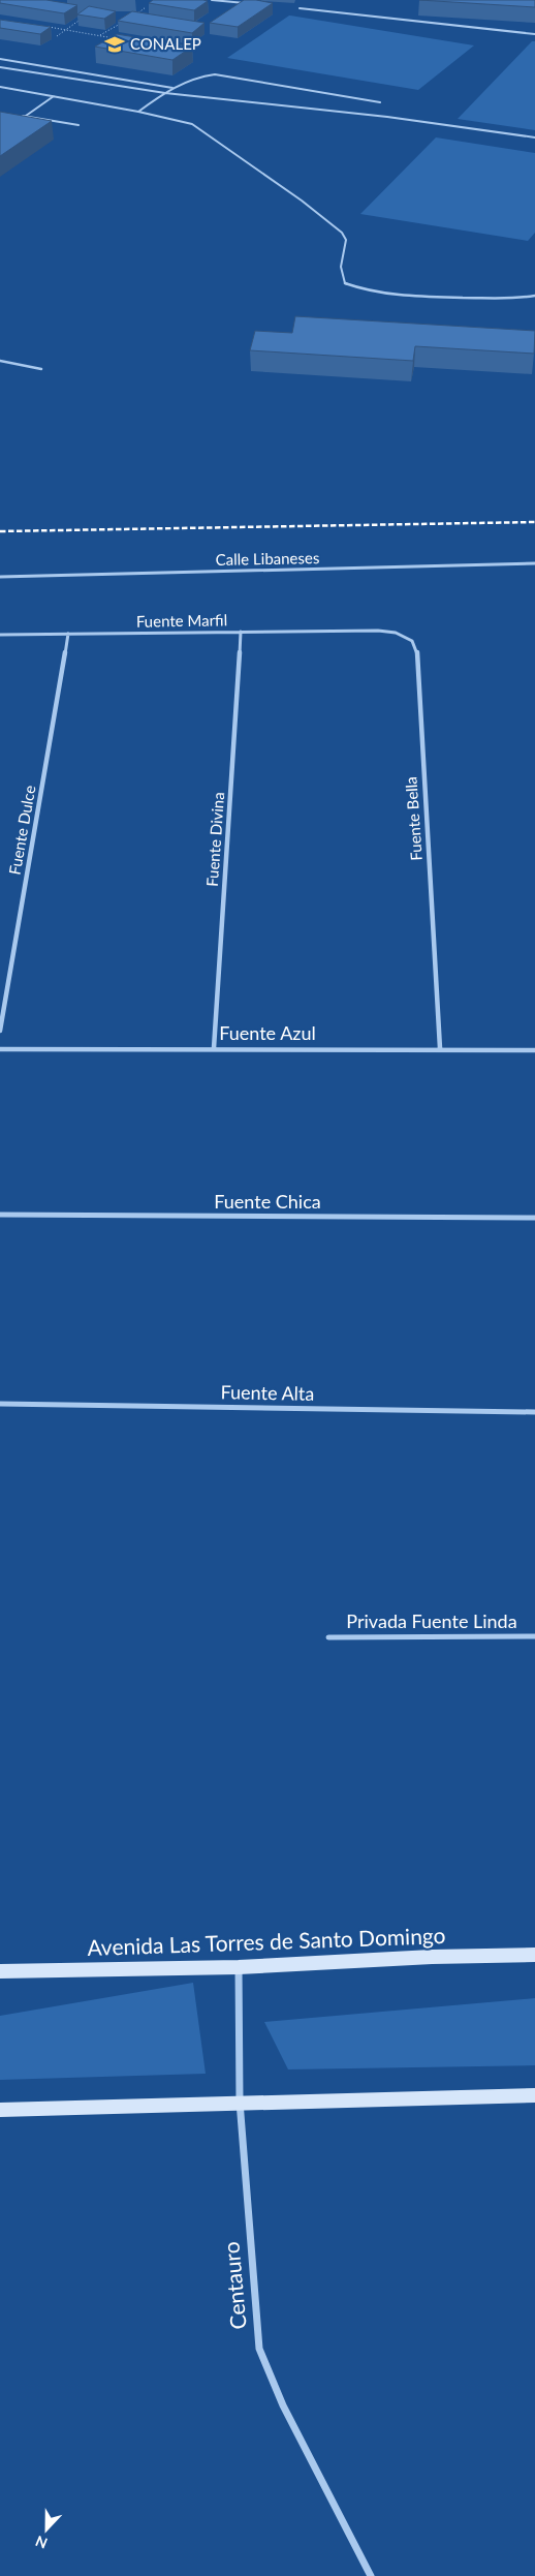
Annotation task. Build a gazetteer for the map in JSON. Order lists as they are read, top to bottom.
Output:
{
  "streets": {
    "street": [
      "Calle Libaneses",
      "Fuente Marfil",
      "Fuente Bella",
      "Fuente Dulce",
      "Fuente Divina",
      "Fuente Azul",
      "Fuente Chica",
      "Fuente Alta",
      "Privada Fuente Linda",
      "Avenida Las Torres de Santo Domingo",
      "Centauro"
    ]
  },
  "crossings": [
    ["Fuente Marfil", "Fuente Bella"],
    ["Fuente Marfil", "Fuente Dulce"],
    ["Fuente Marfil", "Fuente Divina"],
    ["Fuente Bella", "Fuente Azul"],
    ["Fuente Divina", "Fuente Azul"],
    ["Avenida Las Torres de Santo Domingo", "Centauro"]
  ],
  "places": {
    "school or university": ["CONALEP"]
  },
  "north": "bottom"
}
